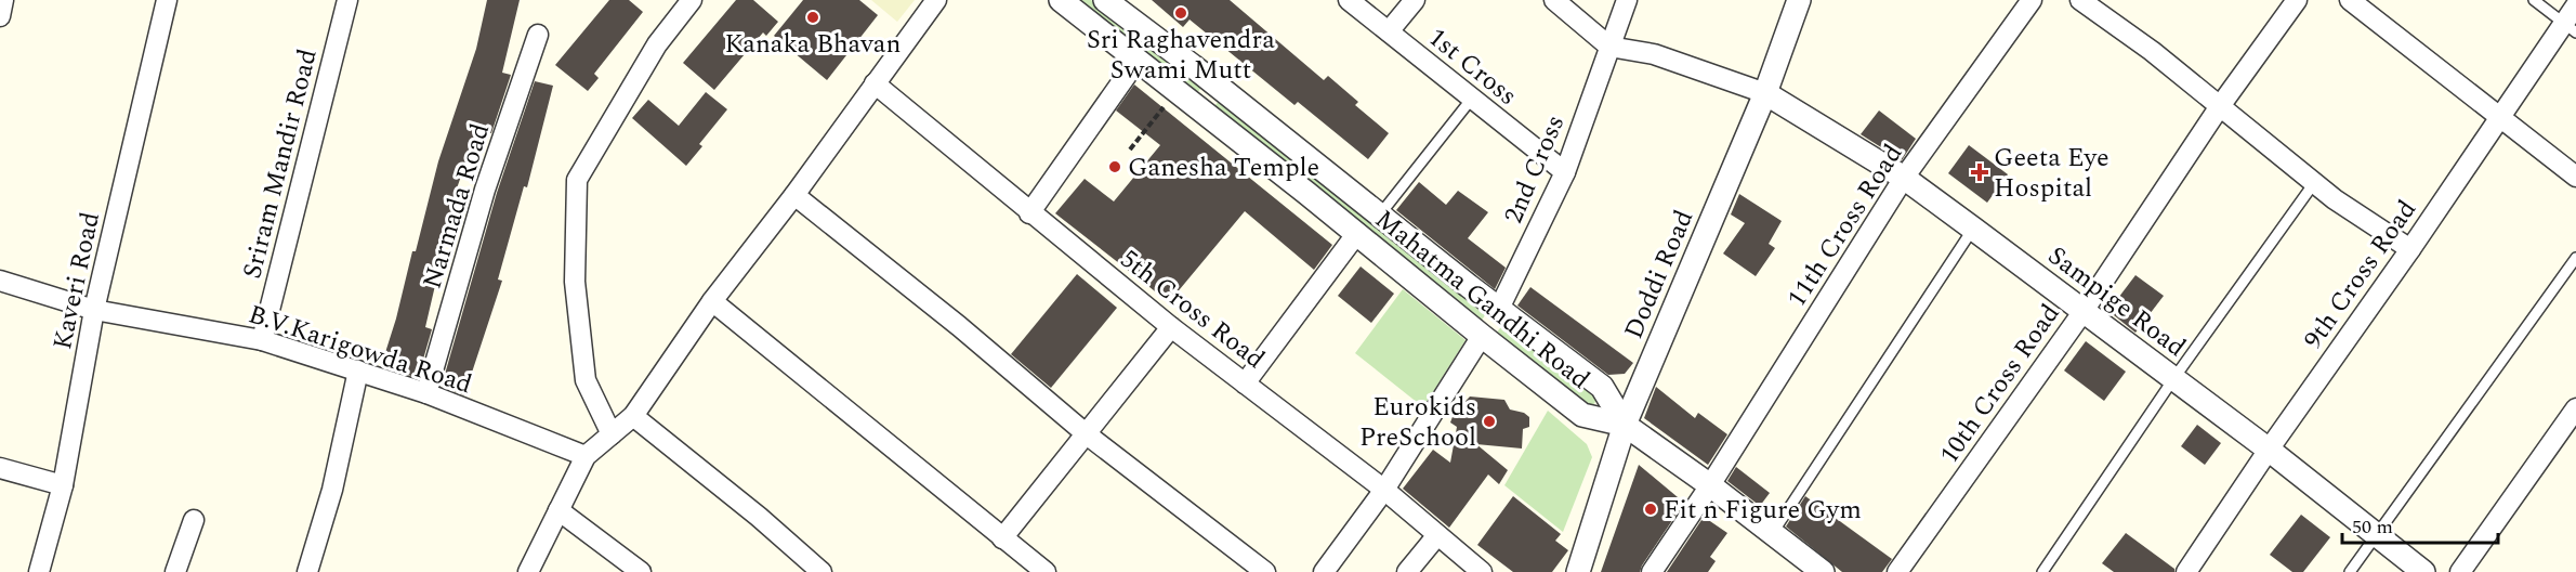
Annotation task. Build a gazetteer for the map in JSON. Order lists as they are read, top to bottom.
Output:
{
  "streets": {
    "street": [
      "1st Cross",
      "Sriram Mandir Road",
      "2nd Cross",
      "Narmada Road",
      "11th Cross Road",
      "Doddi Road",
      "9th Cross Road",
      "Kaveri Road",
      "Mahatma Gandhi Road",
      "Sampige Road",
      "5th Cross Road",
      "B.V.Karigowda Road",
      "10th Cross Road"
    ]
  },
  "crossings": [
    ["1st Cross", "2nd Cross"],
    ["Sriram Mandir Road", "B.V.Karigowda Road"],
    ["2nd Cross", "Mahatma Gandhi Road"],
    ["Narmada Road", "B.V.Karigowda Road"],
    ["11th Cross Road", "Sampige Road"],
    ["Doddi Road", "Mahatma Gandhi Road"],
    ["Doddi Road", "Sampige Road"],
    ["9th Cross Road", "Sampige Road"],
    ["Kaveri Road", "B.V.Karigowda Road"],
    ["Sampige Road", "10th Cross Road"]
  ],
  "places": {
    "other": [
      "Sri Raghavendra Swami Mutt",
      "Kanaka Bhavan",
      "Ganesha Temple",
      "Eurokids PreSchool",
      "Fit n Figure Gym"
    ],
    "health": ["Geeta Eye Hospital"]
  },
  "scale_bar": "50 m"
}
